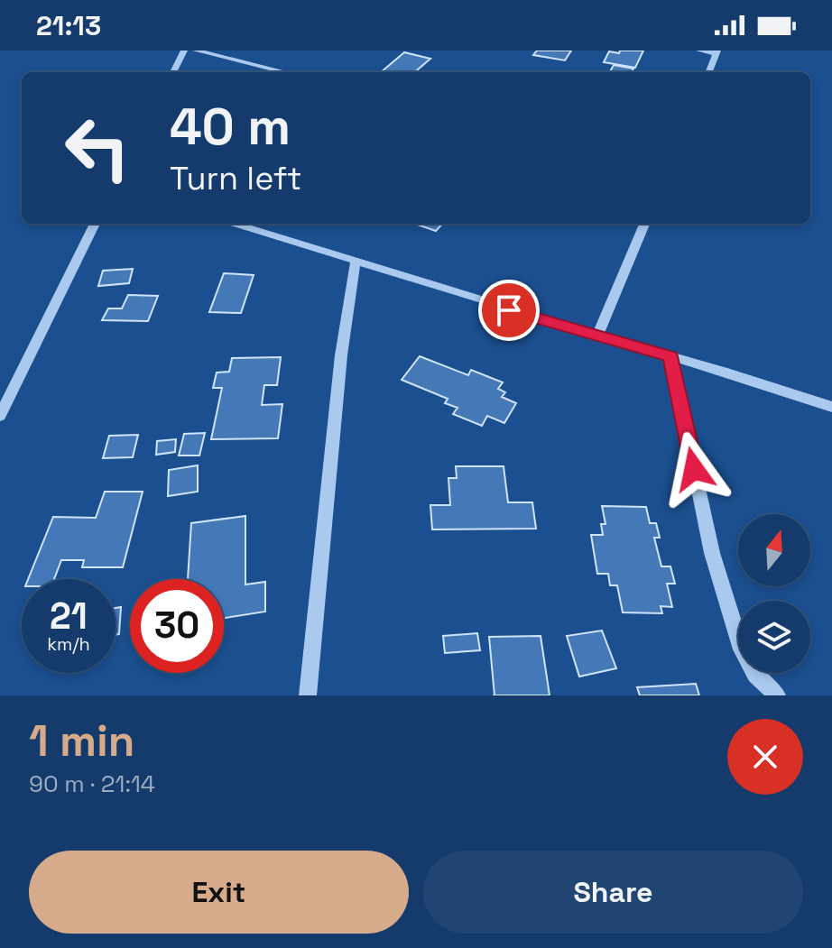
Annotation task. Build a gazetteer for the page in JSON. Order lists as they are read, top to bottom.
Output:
{
  "north": "top",
  "page": {
    "status": "21:13",
    "turn": ["40 m", "Turn left"],
    "speed": "21 km/h",
    "limit": "30",
    "heading": ["1 min", "90 m · 21:14"],
    "buttons": ["Exit", "Share"]
  }
}
